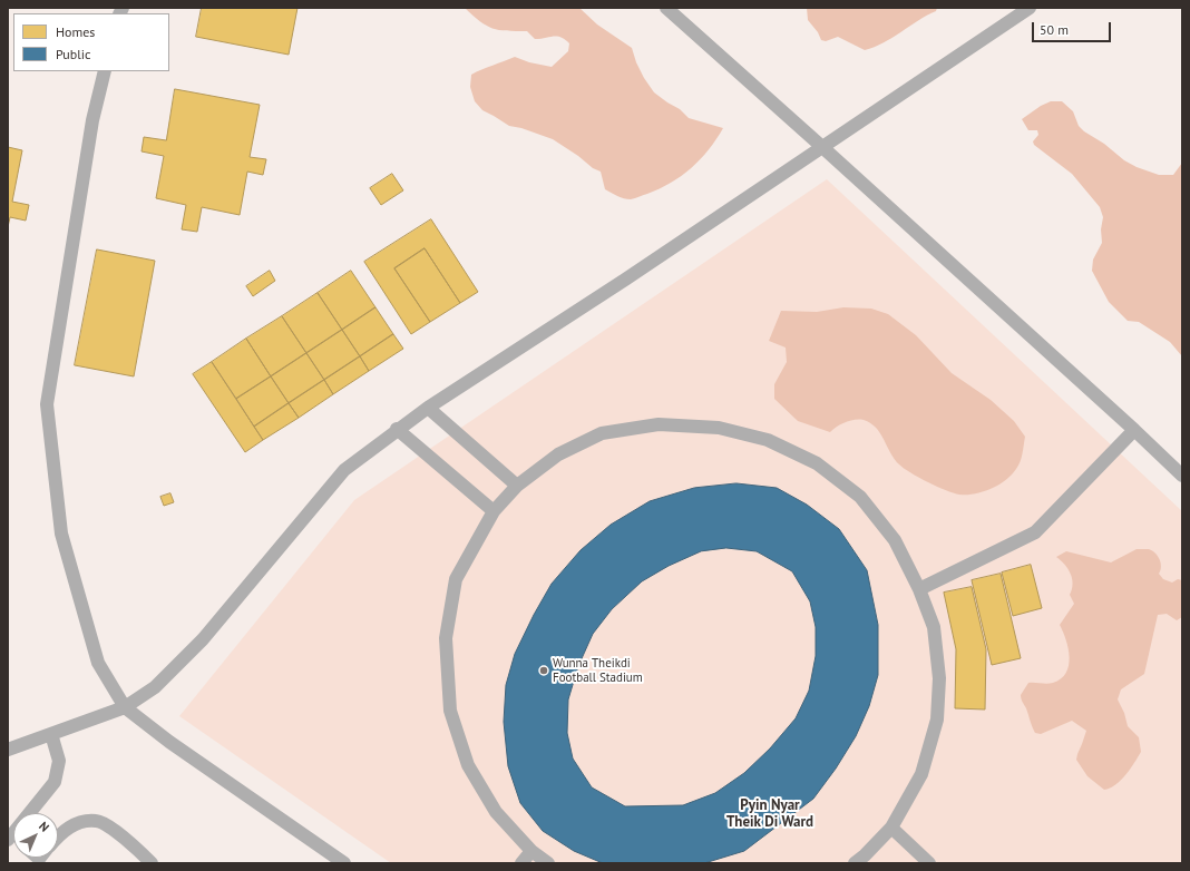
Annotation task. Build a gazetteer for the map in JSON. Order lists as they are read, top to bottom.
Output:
{
  "districts": ["Pyin Nyar Theik Di Ward"],
  "places": ["Wunna Theikdi Football Stadium"],
  "legend": ["Homes", "Public"],
  "scale_bar": "50 m",
  "north": "top right"
}
